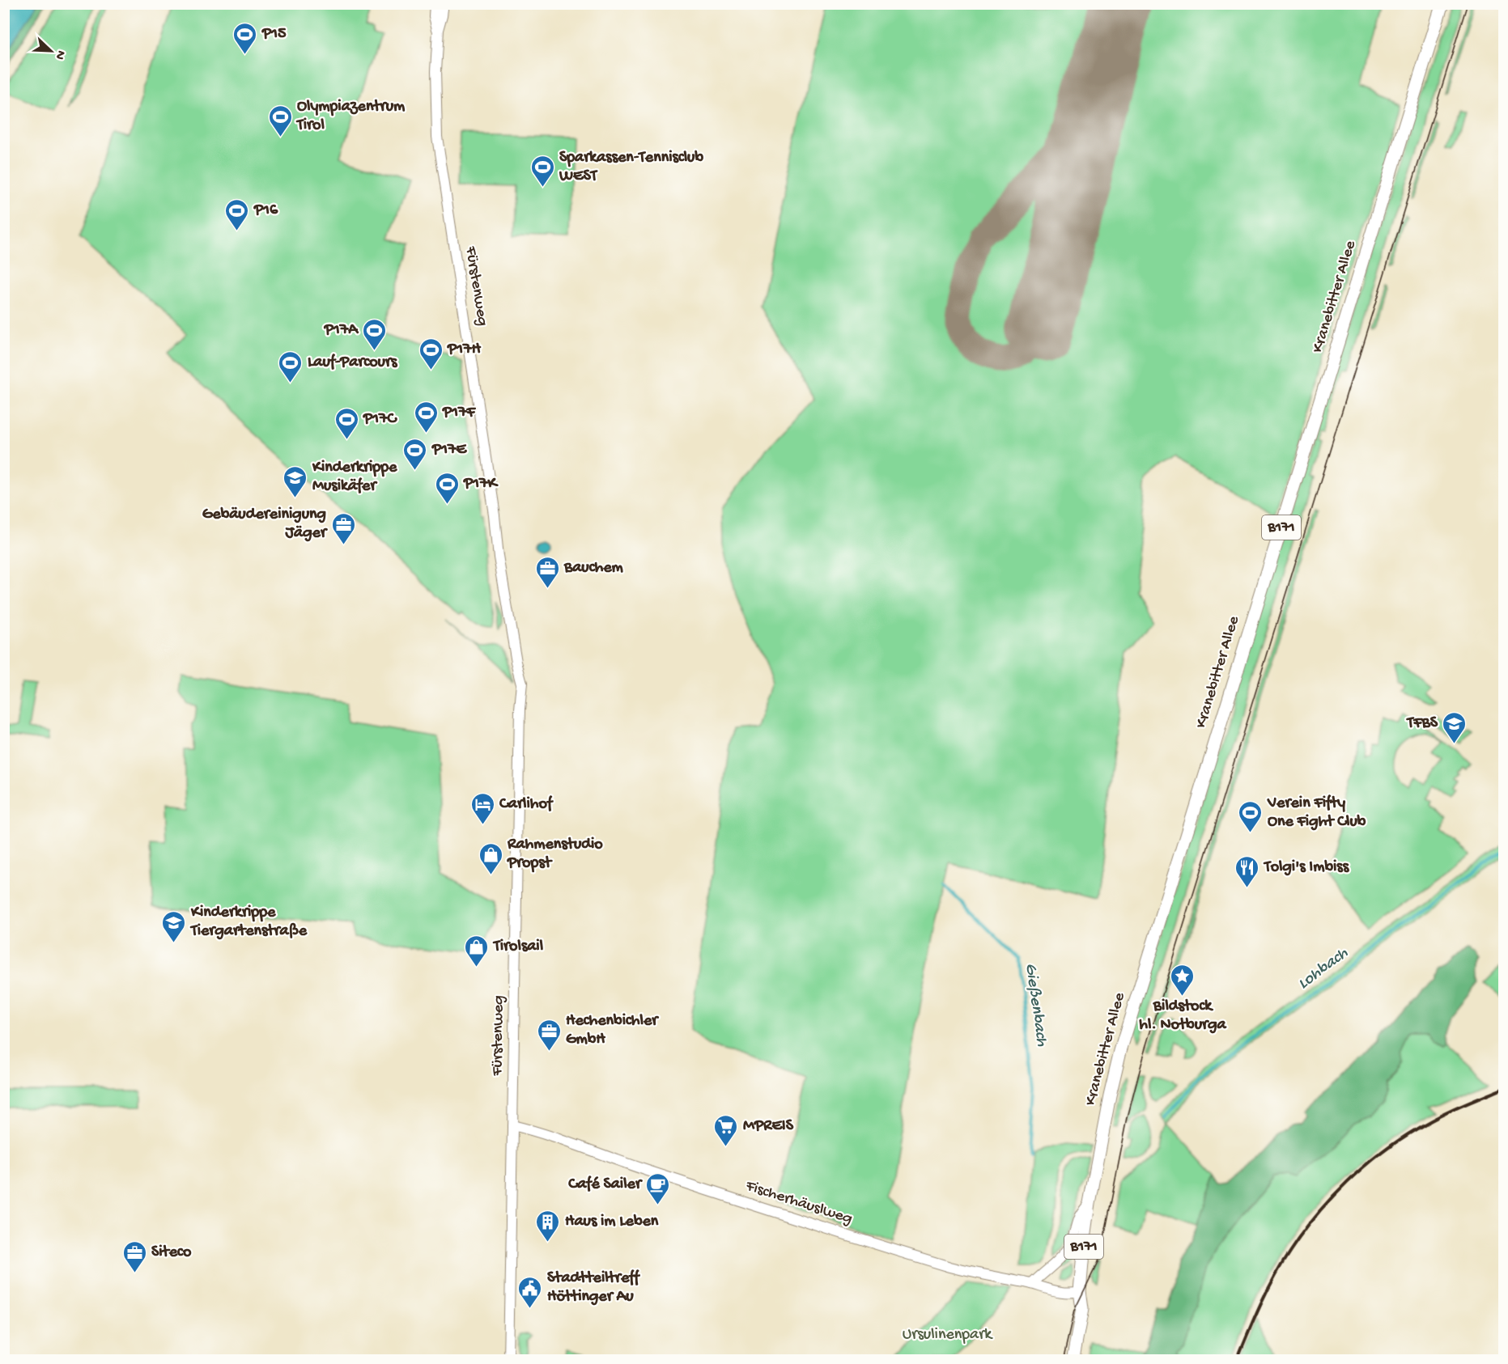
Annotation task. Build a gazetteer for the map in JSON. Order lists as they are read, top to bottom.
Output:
{
  "streets": {
    "main road": ["Kranebitter Allee", "B171"],
    "street": ["Fürstenweg", "Fischerhäuslweg"]
  },
  "crossings": [
    ["Fürstenweg", "Fischerhäuslweg"],
    ["Kranebitter Allee", "Fischerhäuslweg"]
  ],
  "water": ["Lohbach", "Gießenbach"],
  "parks": ["Ursulinenpark"],
  "places": {
    "sports": [
      "P15",
      "Olympiazentrum Tirol",
      "Sparkassen-Tennisclub WEST",
      "P16",
      "P17A",
      "P17H",
      "Lauf-Parcours",
      "P17F",
      "P17C",
      "P17E",
      "P17K",
      "Verein Fifty One Fight Club"
    ],
    "school or university": ["Kinderkrippe Musikäfer", "TFBS", "Kinderkrippe Tiergartenstraße"],
    "office": [
      "Gebäudereinigung Jäger",
      "Bauchem",
      "Hechenbichler GmbH",
      "Siteco"
    ],
    "hotel": ["Carlihof"],
    "shop": ["Rahmenstudio Propst", "Tirolsail"],
    "restaurant": ["Tolgi's Imbiss"],
    "place": ["Bildstock hl. Notburga"],
    "supermarket": ["MPREIS"],
    "cafe": ["Café Sailer"],
    "building": ["Haus im Leben"],
    "public building": ["Stadtteiltreff Höttinger Au"]
  },
  "north": "bottom right"
}
